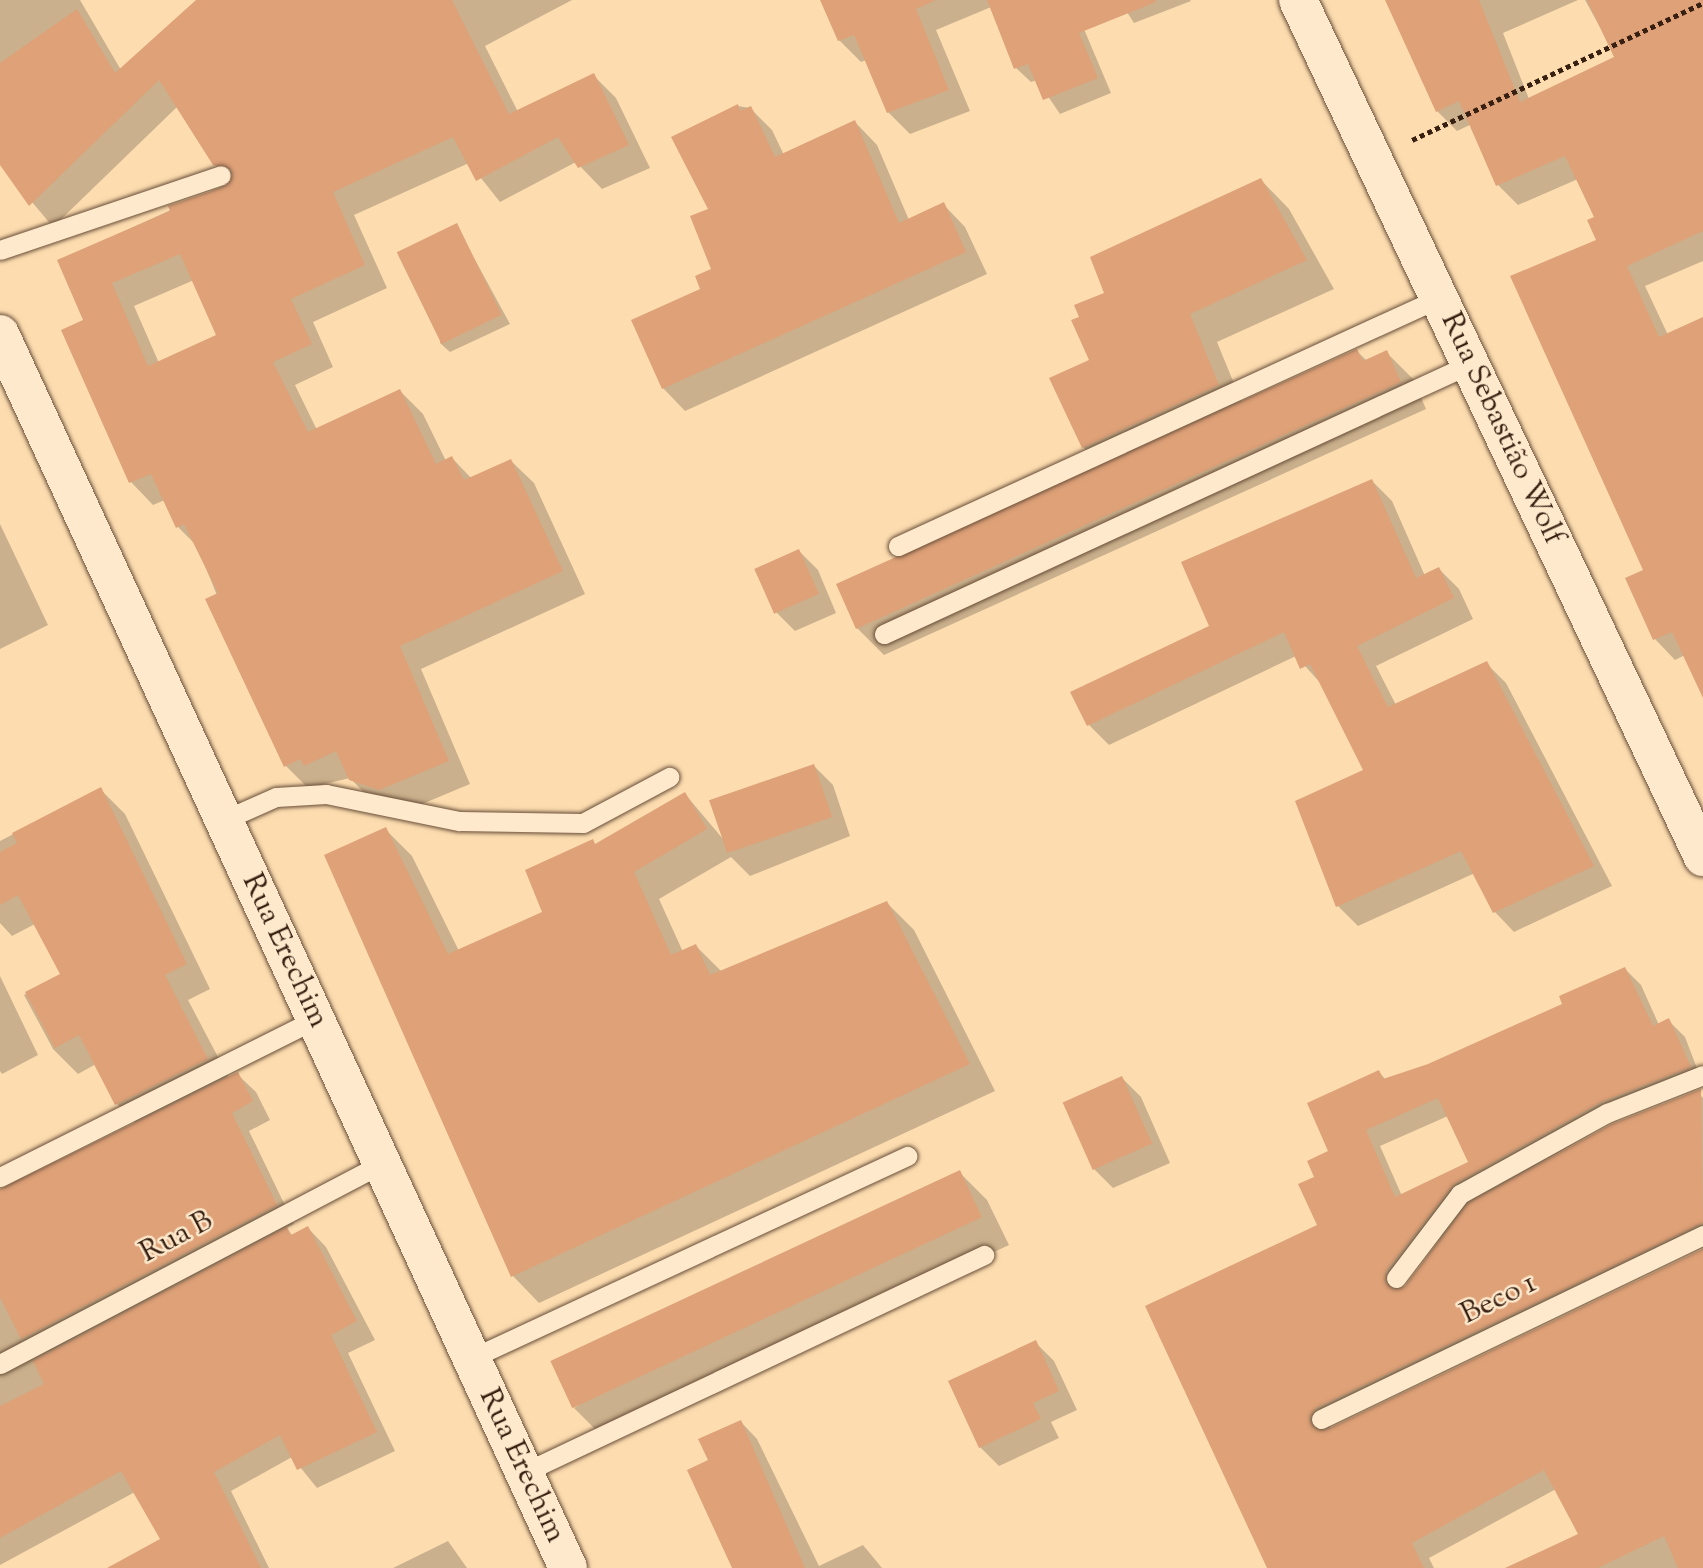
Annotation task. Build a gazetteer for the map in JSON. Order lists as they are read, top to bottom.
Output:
{
  "streets": {
    "street": ["Rua Sebastião Wolf", "Rua Erechim"],
    "lane": ["Rua B", "Beco 1"]
  },
  "crossings": [
    ["Rua Erechim", "Rua B"]
  ]
}
